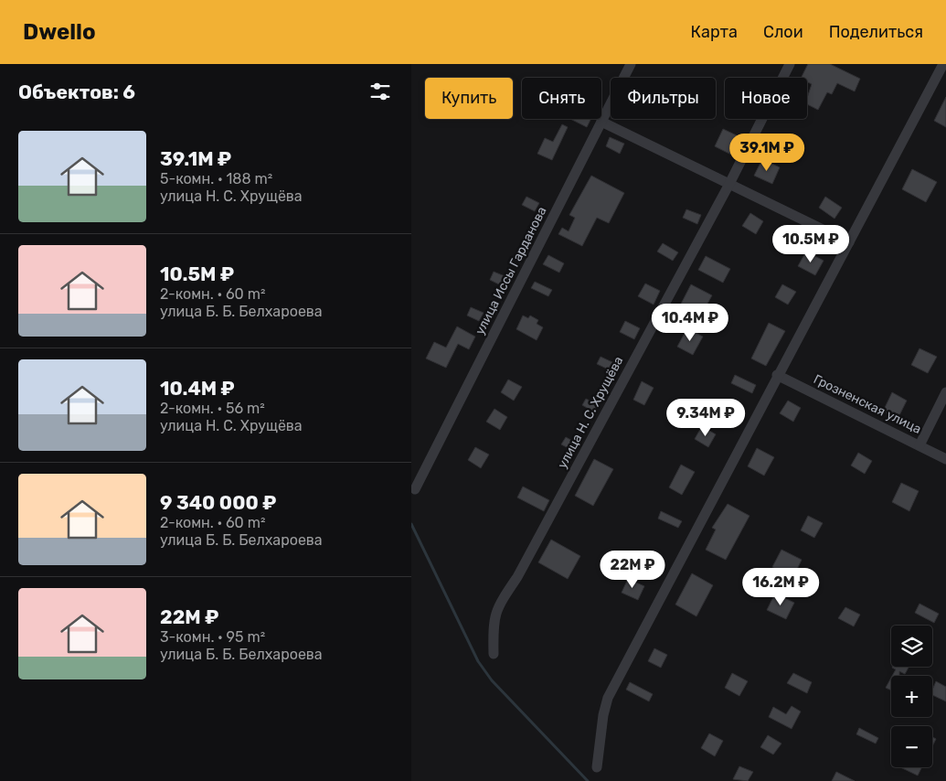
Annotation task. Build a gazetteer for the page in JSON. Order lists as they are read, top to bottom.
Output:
{
  "streets": {
    "street": ["улица Иссы Гарданова", "Грозненская улица", "улица Н. С. Хрущёва"]
  },
  "page": {
    "header": "Dwello",
    "nav": ["Карта", "Слои", "Поделиться"],
    "heading": "Объектов: 6",
    "chip": [
      "Купить",
      "Снять",
      "Фильтры",
      "Новое"
    ],
    "list": [
      {
        "name": "39.1M ₽",
        "note": "5-комн. · 188 m² · улица Н. С. Хрущёва"
      },
      {
        "name": "10.5M ₽",
        "note": "2-комн. · 60 m² · улица Б. Б. Белхароева"
      },
      {
        "name": "10.4M ₽",
        "note": "2-комн. · 56 m² · улица Н. С. Хрущёва"
      },
      {
        "name": "9 340 000 ₽",
        "note": "2-комн. · 60 m² · улица Б. Б. Белхароева"
      },
      {
        "name": "22M ₽",
        "note": "3-комн. · 95 m² · улица Б. Б. Белхароева"
      }
    ],
    "price": [
      "39.1M ₽",
      "10.5M ₽",
      "10.4M ₽",
      "9.34M ₽",
      "22M ₽",
      "16.2M ₽"
    ],
    "map_buttons": ["+", "−"]
  }
}
